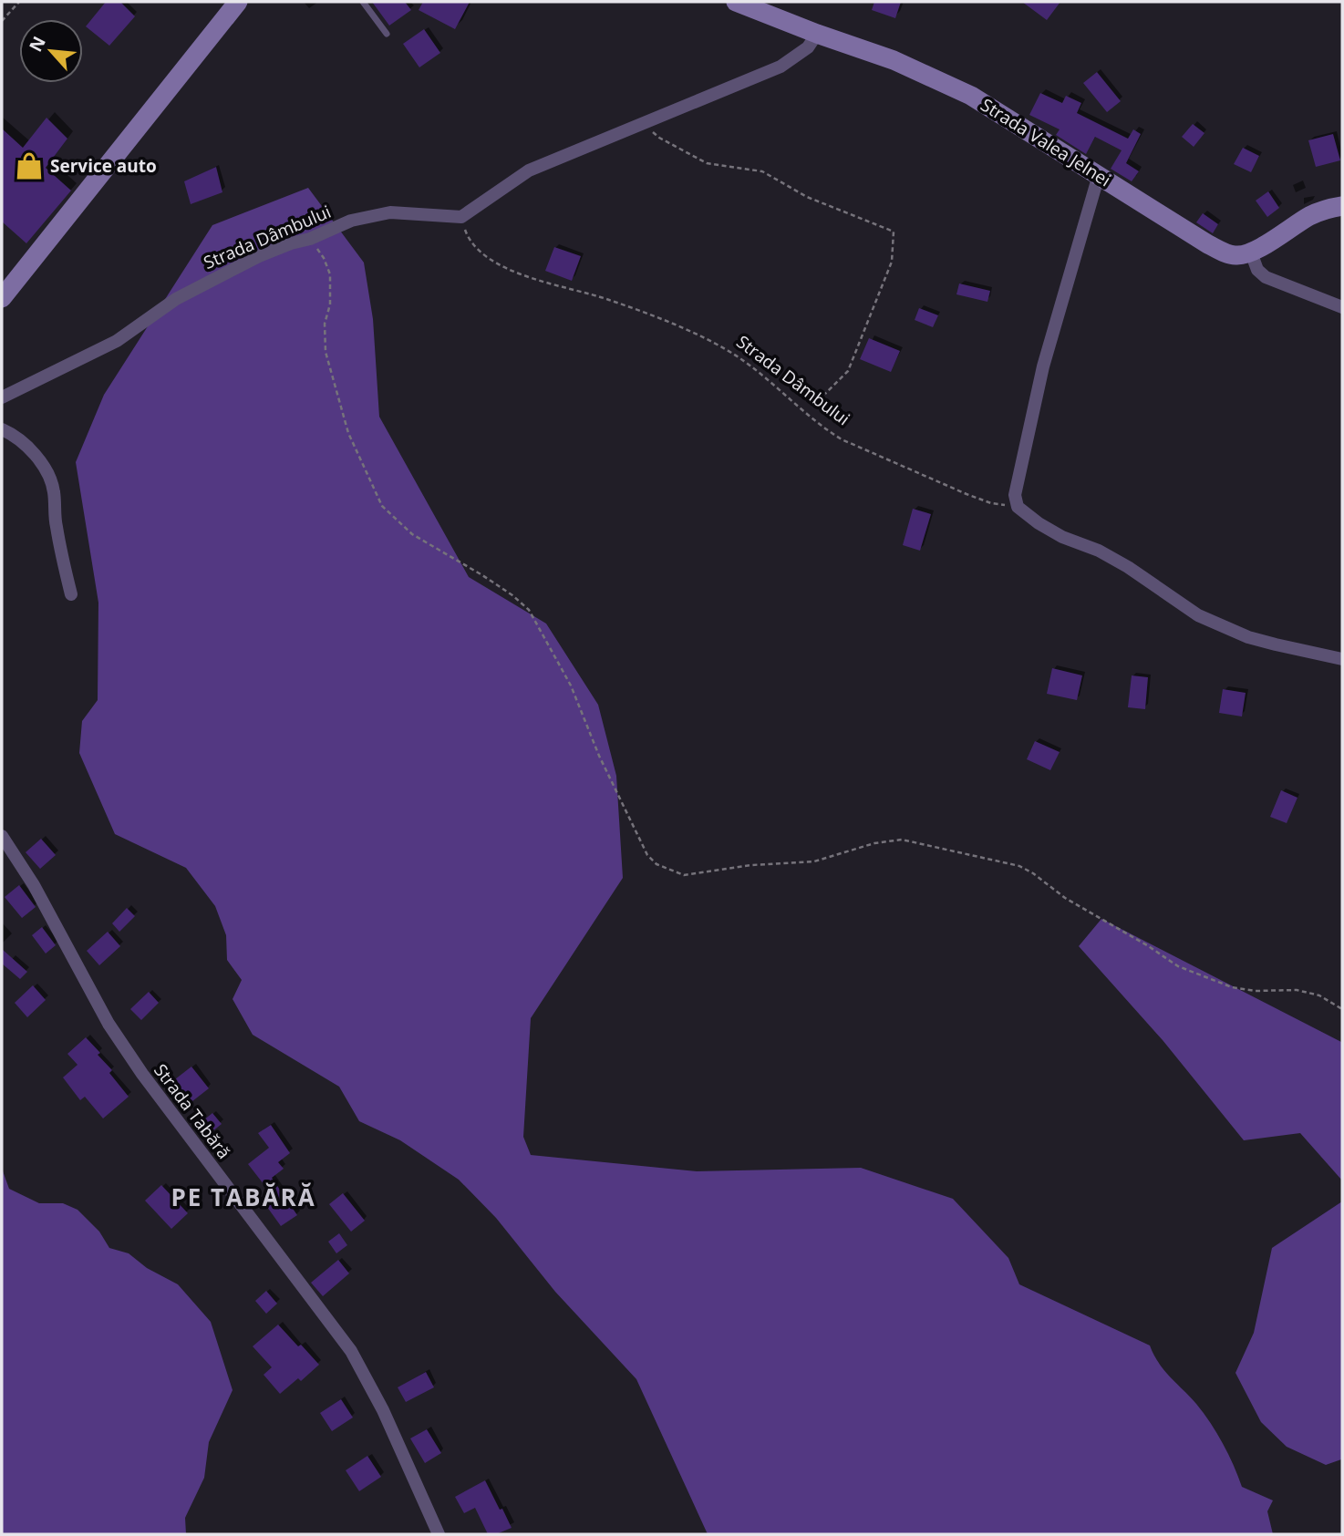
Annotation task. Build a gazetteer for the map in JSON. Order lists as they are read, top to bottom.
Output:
{
  "streets": {
    "main road": ["Strada Valea Jelnei"],
    "street": ["Strada Dâmbului", "Strada Tabără"]
  },
  "districts": ["PE TABĂRĂ"],
  "places": {
    "shop": ["Service auto"]
  },
  "north": "top left"
}
